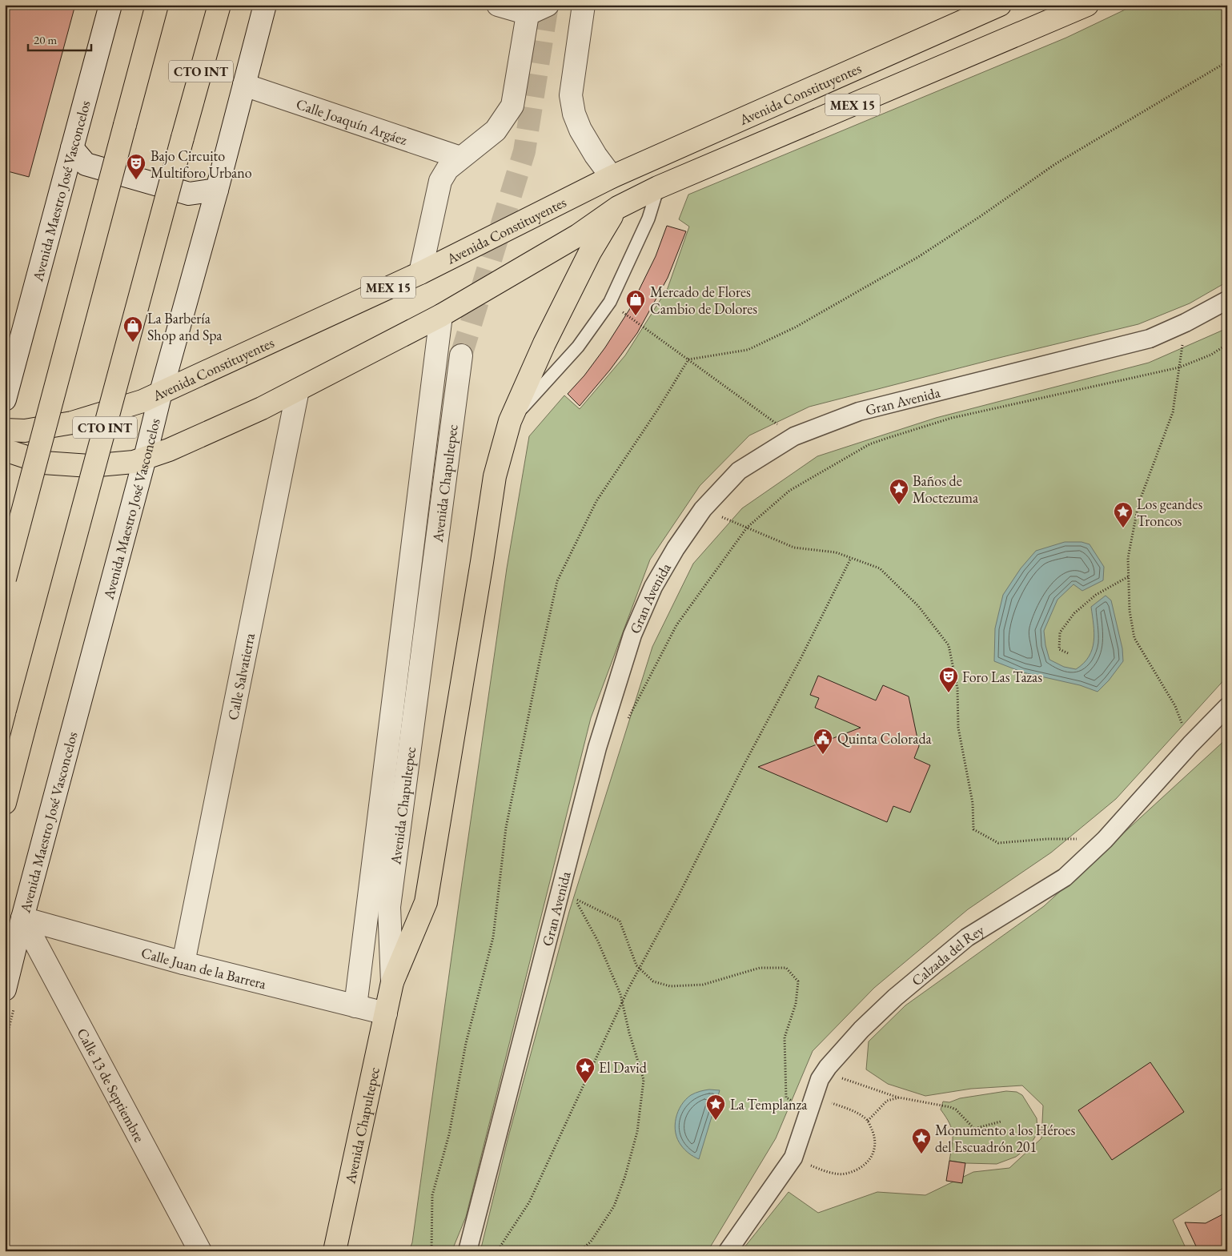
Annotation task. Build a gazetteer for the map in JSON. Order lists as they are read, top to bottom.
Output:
{
  "streets": {
    "main road": [
      "CTO INT",
      "Avenida Constituyentes",
      "MEX 15",
      "Avenida Chapultepec"
    ],
    "street": [
      "Calle Joaquín Argáez",
      "Avenida Maestro José Vasconcelos",
      "Gran Avenida",
      "Calle Salvatierra",
      "Calzada del Rey",
      "Calle Juan de la Barrera",
      "Calle 13 de Septiembre"
    ]
  },
  "crossings": [
    ["Avenida Constituyentes", "Avenida Maestro José Vasconcelos"],
    ["MEX 15", "Avenida Maestro José Vasconcelos"],
    ["MEX 15", "Avenida Chapultepec"],
    ["MEX 15", "Calle Salvatierra"],
    ["Calle Joaquín Argáez", "Avenida Maestro José Vasconcelos"],
    ["Avenida Maestro José Vasconcelos", "Calle Juan de la Barrera"],
    ["Avenida Maestro José Vasconcelos", "Calle 13 de Septiembre"],
    ["Avenida Chapultepec", "Calle Juan de la Barrera"],
    ["Calle Salvatierra", "Calle Juan de la Barrera"],
    ["Calle Juan de la Barrera", "Calle 13 de Septiembre"]
  ],
  "places": {
    "theatre": ["Bajo Circuito Multiforo Urbano", "Foro Las Tazas"],
    "shop": ["Mercado de Flores Cambio de Dolores", "La Barbería Shop and Spa"],
    "place": [
      "Baños de Moctezuma",
      "Los geandes Troncos",
      "El David",
      "La Templanza",
      "Monumento a los Héroes del Escuadrón 201"
    ],
    "public building": ["Quinta Colorada"]
  },
  "scale_bar": "20 m"
}
